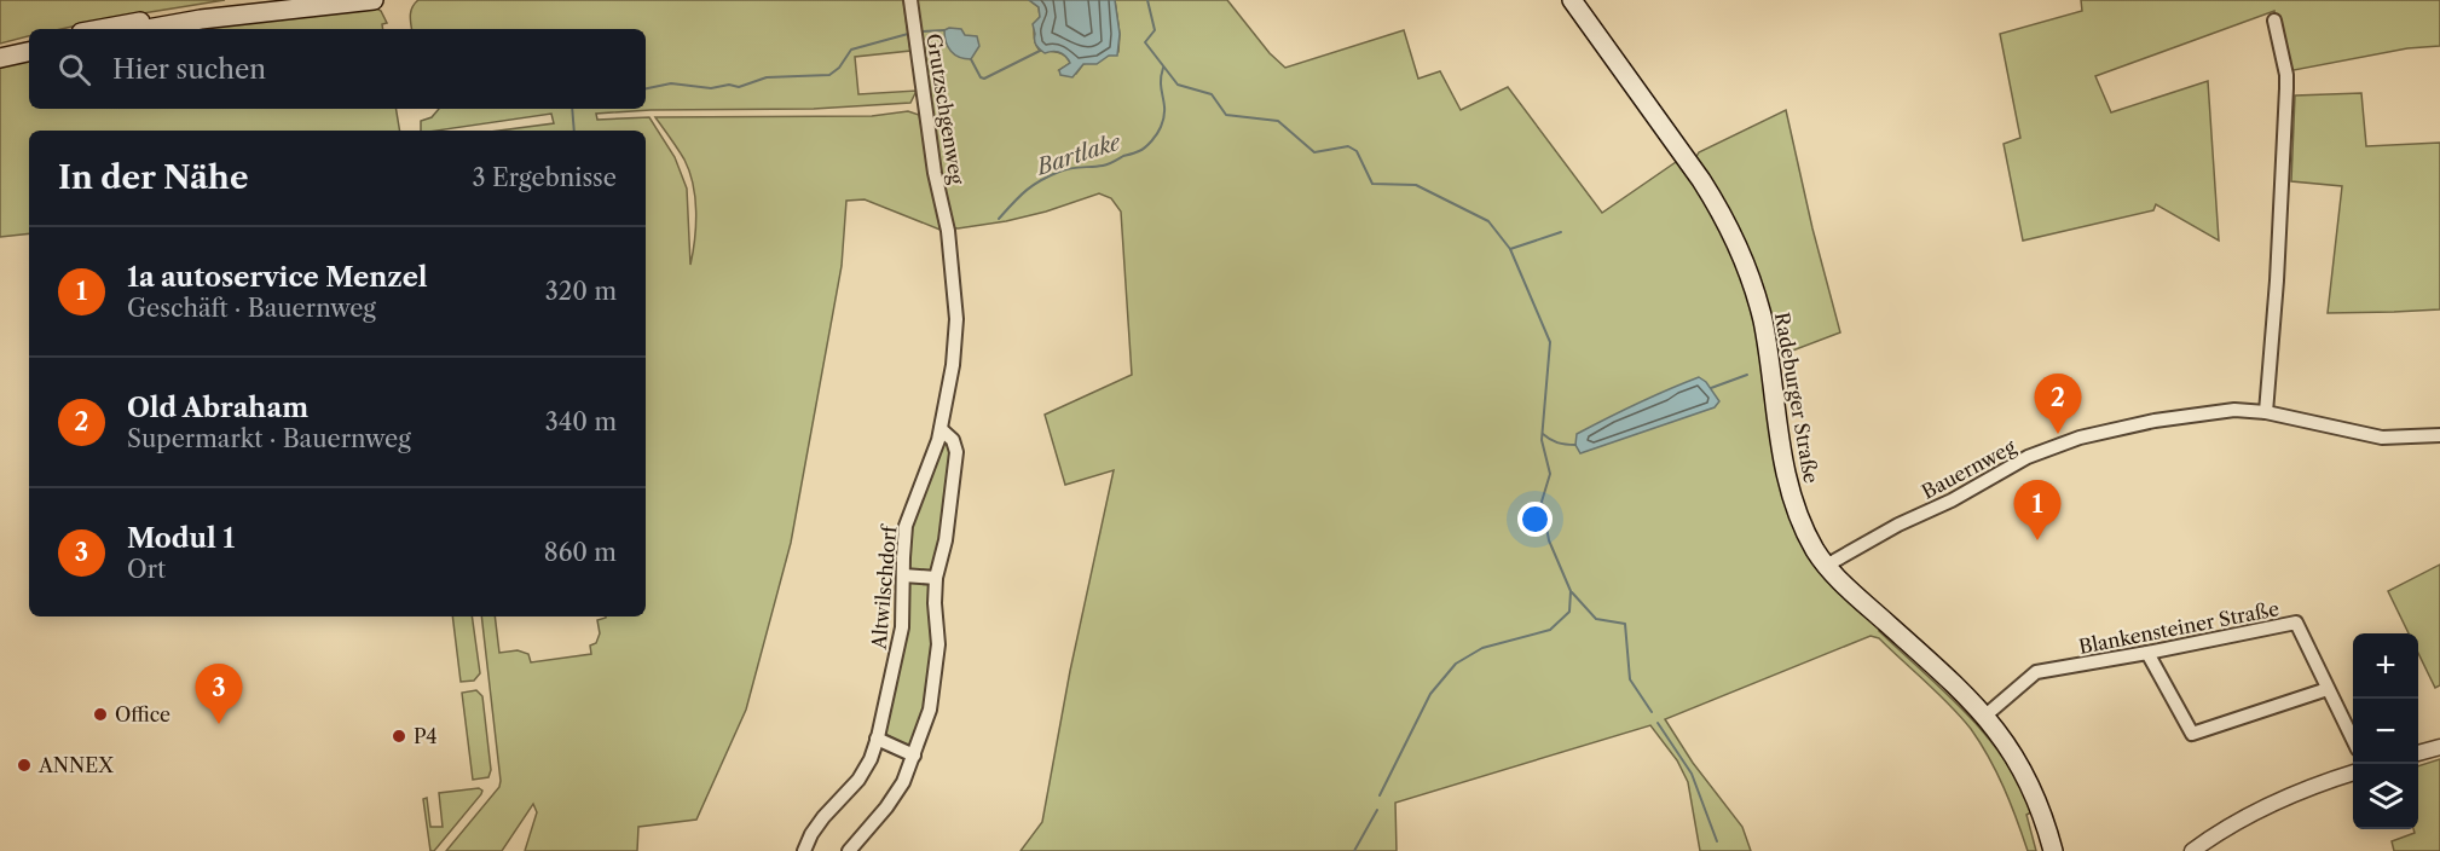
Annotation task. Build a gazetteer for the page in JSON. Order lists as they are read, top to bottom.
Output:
{
  "streets": {
    "main road": ["Radeburger Straße"],
    "street": [
      "Grutzschgenweg",
      "Bauernweg",
      "Altwilschdorf",
      "Blankensteiner Straße"
    ]
  },
  "crossings": [
    ["Grutzschgenweg", "Altwilschdorf"],
    ["Radeburger Straße", "Bauernweg"],
    ["Radeburger Straße", "Blankensteiner Straße"]
  ],
  "water": ["Bartlake"],
  "places": ["Office", "P4", "ANNEX"],
  "page": {
    "search": "Hier suchen",
    "heading": ["In der Nähe", "3 Ergebnisse"],
    "list": [
      {
        "mark": "1",
        "name": "1a autoservice Menzel",
        "note": "Geschäft · Bauernweg",
        "value": "320 m"
      },
      {
        "mark": "2",
        "name": "Old Abraham",
        "note": "Supermarkt · Bauernweg",
        "value": "340 m"
      },
      {
        "mark": "3",
        "name": "Modul 1",
        "note": "Ort",
        "value": "860 m"
      }
    ],
    "pins": ["2", "1", "3"],
    "map_buttons": ["+", "−"]
  }
}
